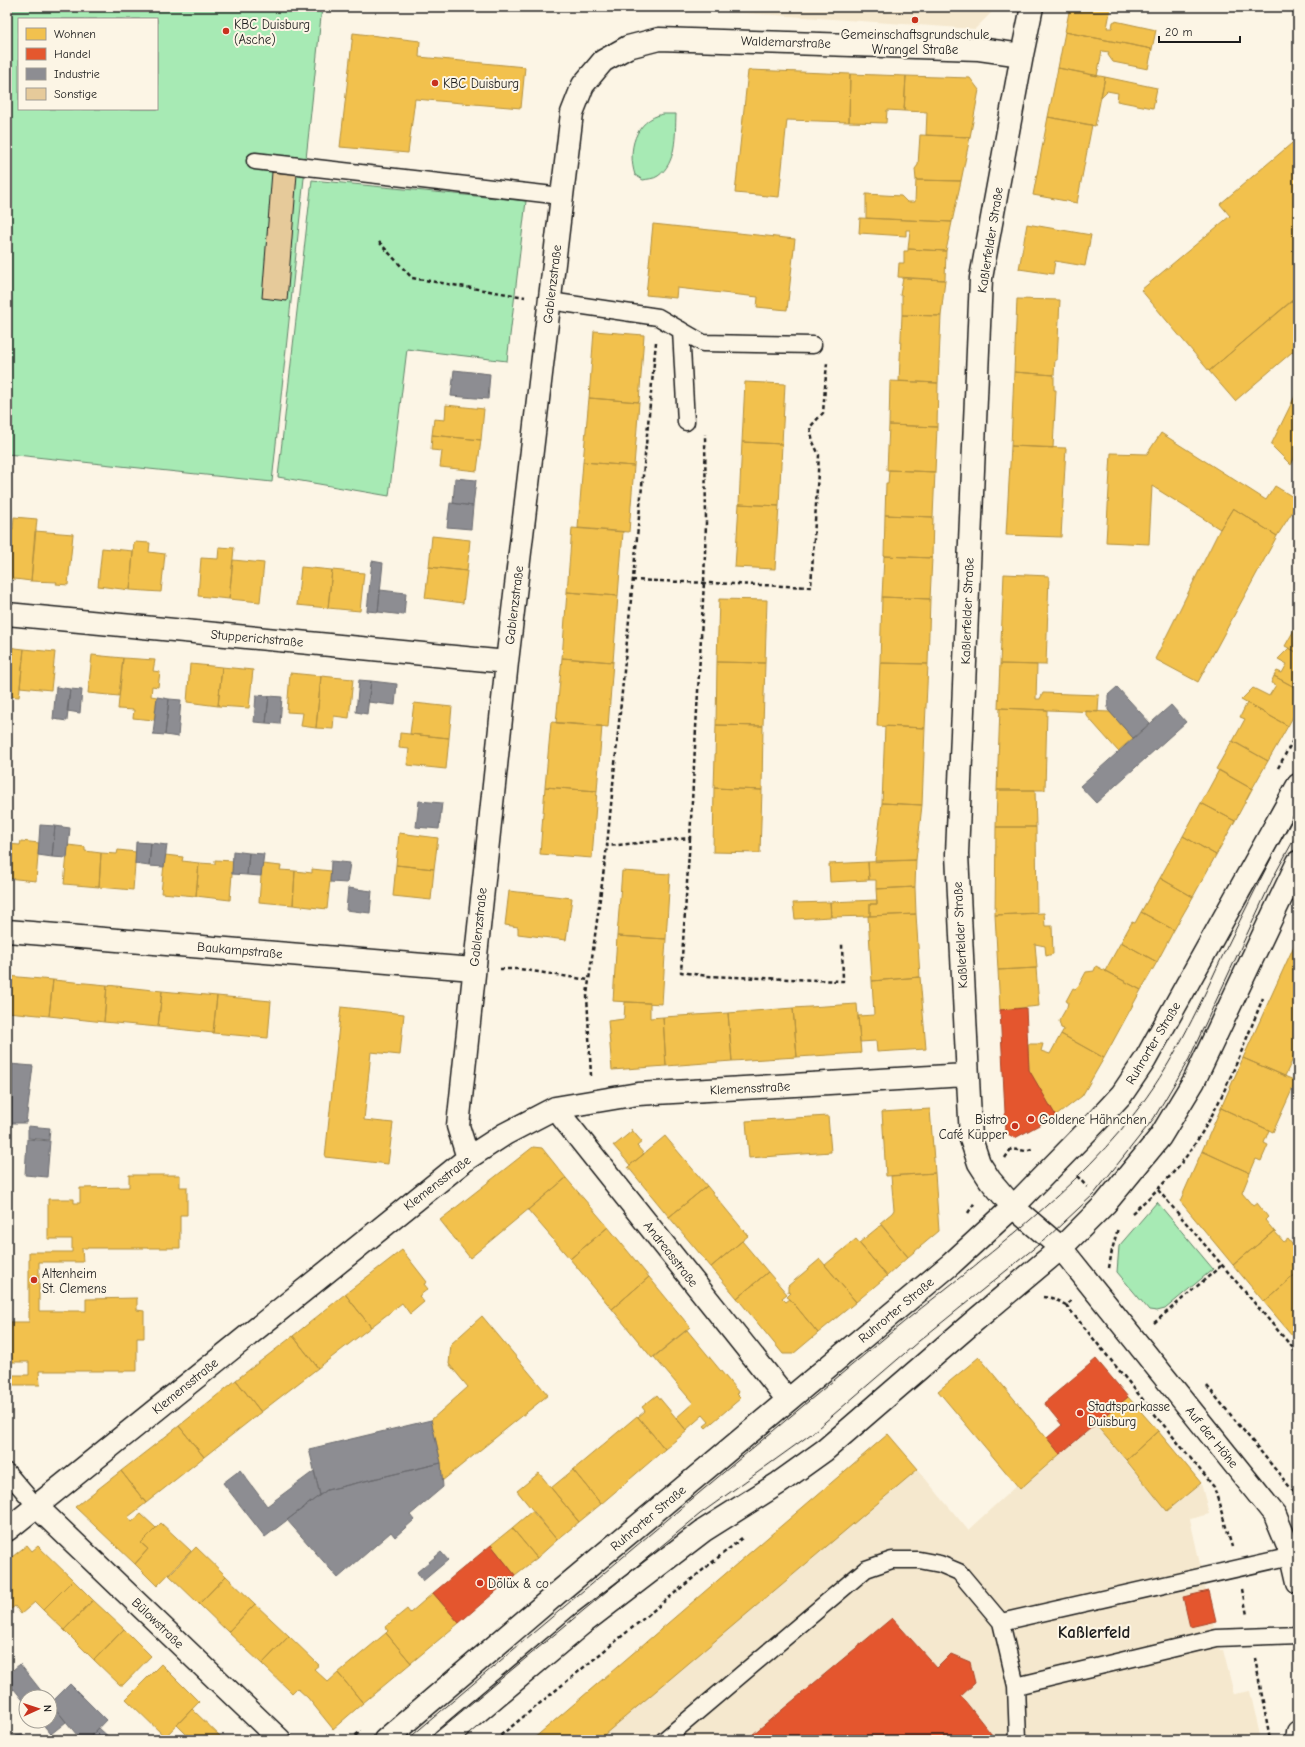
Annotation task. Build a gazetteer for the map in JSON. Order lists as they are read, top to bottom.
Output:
{
  "streets": {
    "street": [
      "Waldemarstraße",
      "Kaßlerfelder Straße",
      "Gablenzstraße",
      "Stupperichstraße",
      "Baukampstraße",
      "Ruhrorter Straße",
      "Klemensstraße",
      "Andreasstraße",
      "Auf der Höhe",
      "Bülowstraße"
    ]
  },
  "crossings": [
    ["Waldemarstraße", "Kaßlerfelder Straße"],
    ["Waldemarstraße", "Gablenzstraße"],
    ["Kaßlerfelder Straße", "Ruhrorter Straße"],
    ["Kaßlerfelder Straße", "Klemensstraße"],
    ["Kaßlerfelder Straße", "Auf der Höhe"],
    ["Gablenzstraße", "Stupperichstraße"],
    ["Gablenzstraße", "Baukampstraße"],
    ["Gablenzstraße", "Klemensstraße"],
    ["Ruhrorter Straße", "Andreasstraße"],
    ["Ruhrorter Straße", "Auf der Höhe"],
    ["Klemensstraße", "Andreasstraße"],
    ["Klemensstraße", "Bülowstraße"]
  ],
  "districts": ["Kaßlerfeld"],
  "places": [
    "Gemeinschaftsgrundschule Wrangel Straße",
    "KBC Duisburg (Asche)",
    "KBC Duisburg",
    "Goldene Hähnchen",
    "Bistro Café Küpper",
    "Altenheim St. Clemens",
    "Stadtsparkasse Duisburg",
    "Dölüx & co"
  ],
  "legend": [
    "Wohnen",
    "Handel",
    "Industrie",
    "Sonstige"
  ],
  "scale_bar": "20 m",
  "north": "right"
}
